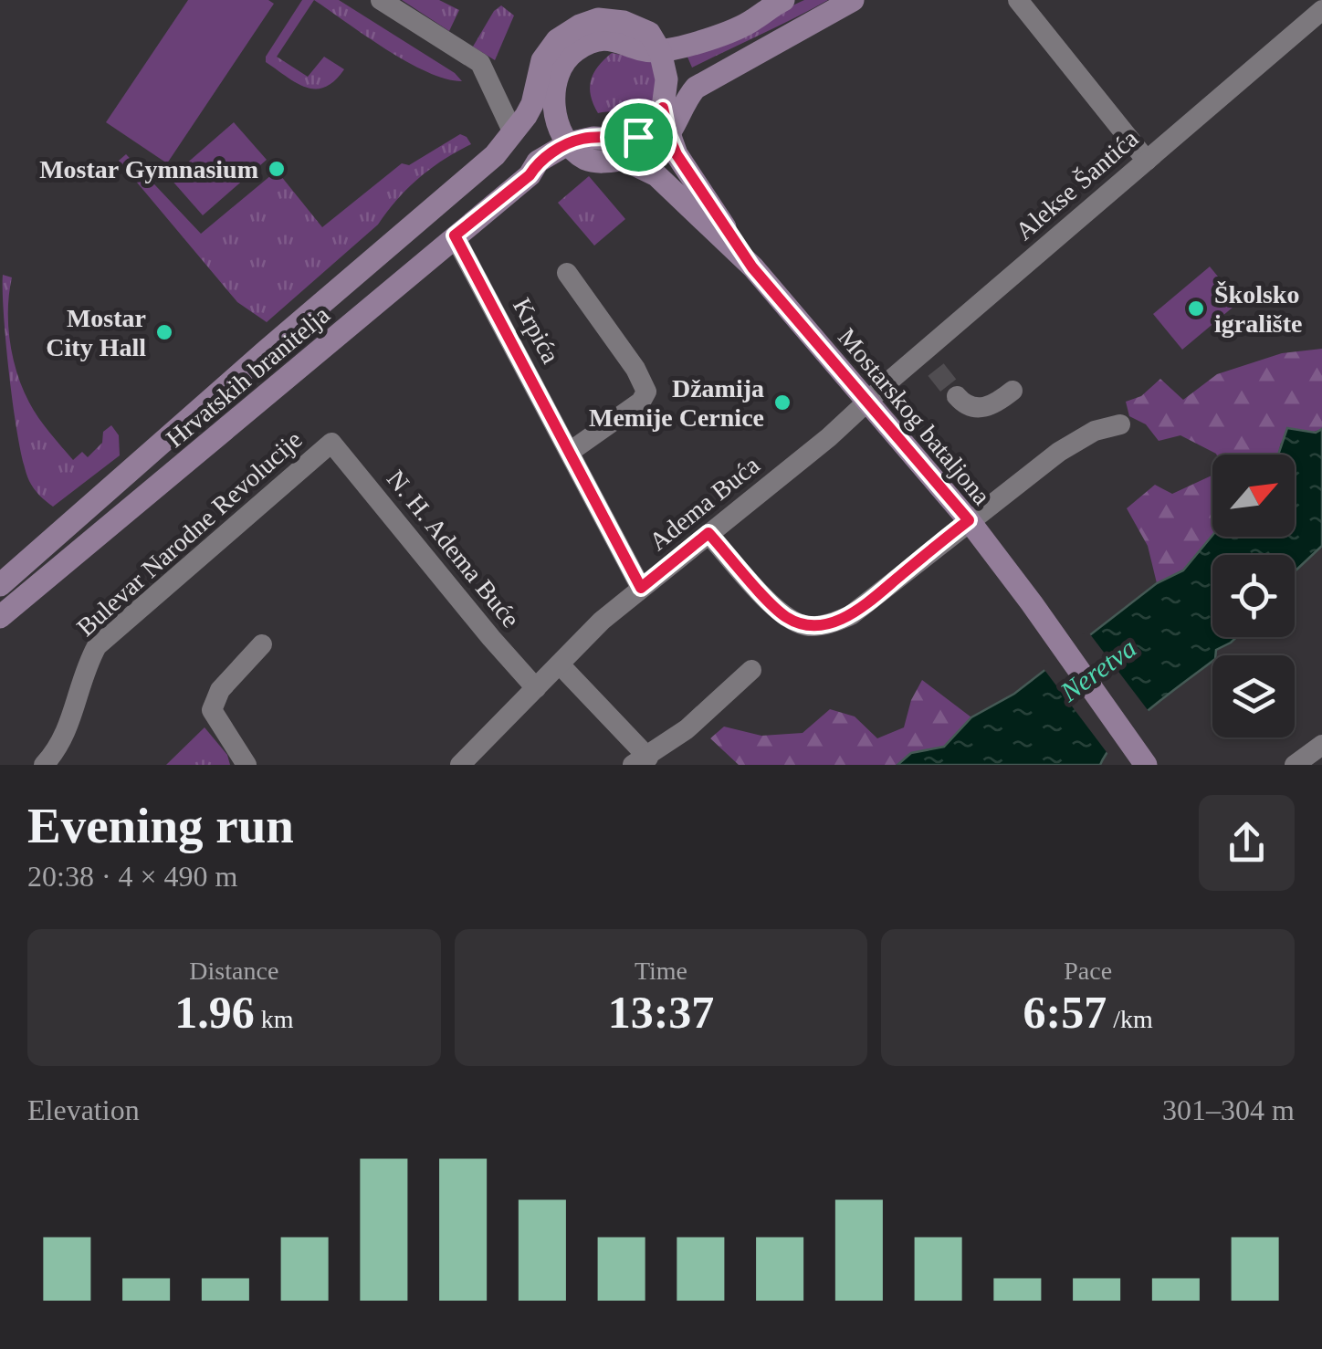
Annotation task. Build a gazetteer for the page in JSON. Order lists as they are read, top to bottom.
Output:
{
  "streets": {
    "main road": ["Hrvatskih branitelja", "Mostarskog bataljona"],
    "street": [
      "Alekse Šantića",
      "Krpića",
      "Adema Buća",
      "Bulevar Narodne Revolucije",
      "N. H. Adema Buće"
    ]
  },
  "crossings": [
    ["Alekse Šantića", "Mostarskog bataljona"],
    ["Alekse Šantića", "Adema Buća"],
    ["Krpića", "Hrvatskih branitelja"],
    ["Krpića", "Adema Buća"],
    ["Mostarskog bataljona", "Adema Buća"],
    ["Adema Buća", "N. H. Adema Buće"],
    ["Bulevar Narodne Revolucije", "N. H. Adema Buće"]
  ],
  "water": ["Neretva"],
  "places": [
    "Mostar Gymnasium",
    "Školsko igralište",
    "Mostar City Hall",
    "Džamija Memije Cernice"
  ],
  "north": "top right",
  "page": {
    "heading": ["Evening run", "20:38 · 4 × 490 m"],
    "stats": [
      ["Distance", "1.96 km"],
      ["Time", "13:37"],
      ["Pace", "6:57 /km"]
    ],
    "chart": ["Elevation", "301–304 m"]
  }
}
